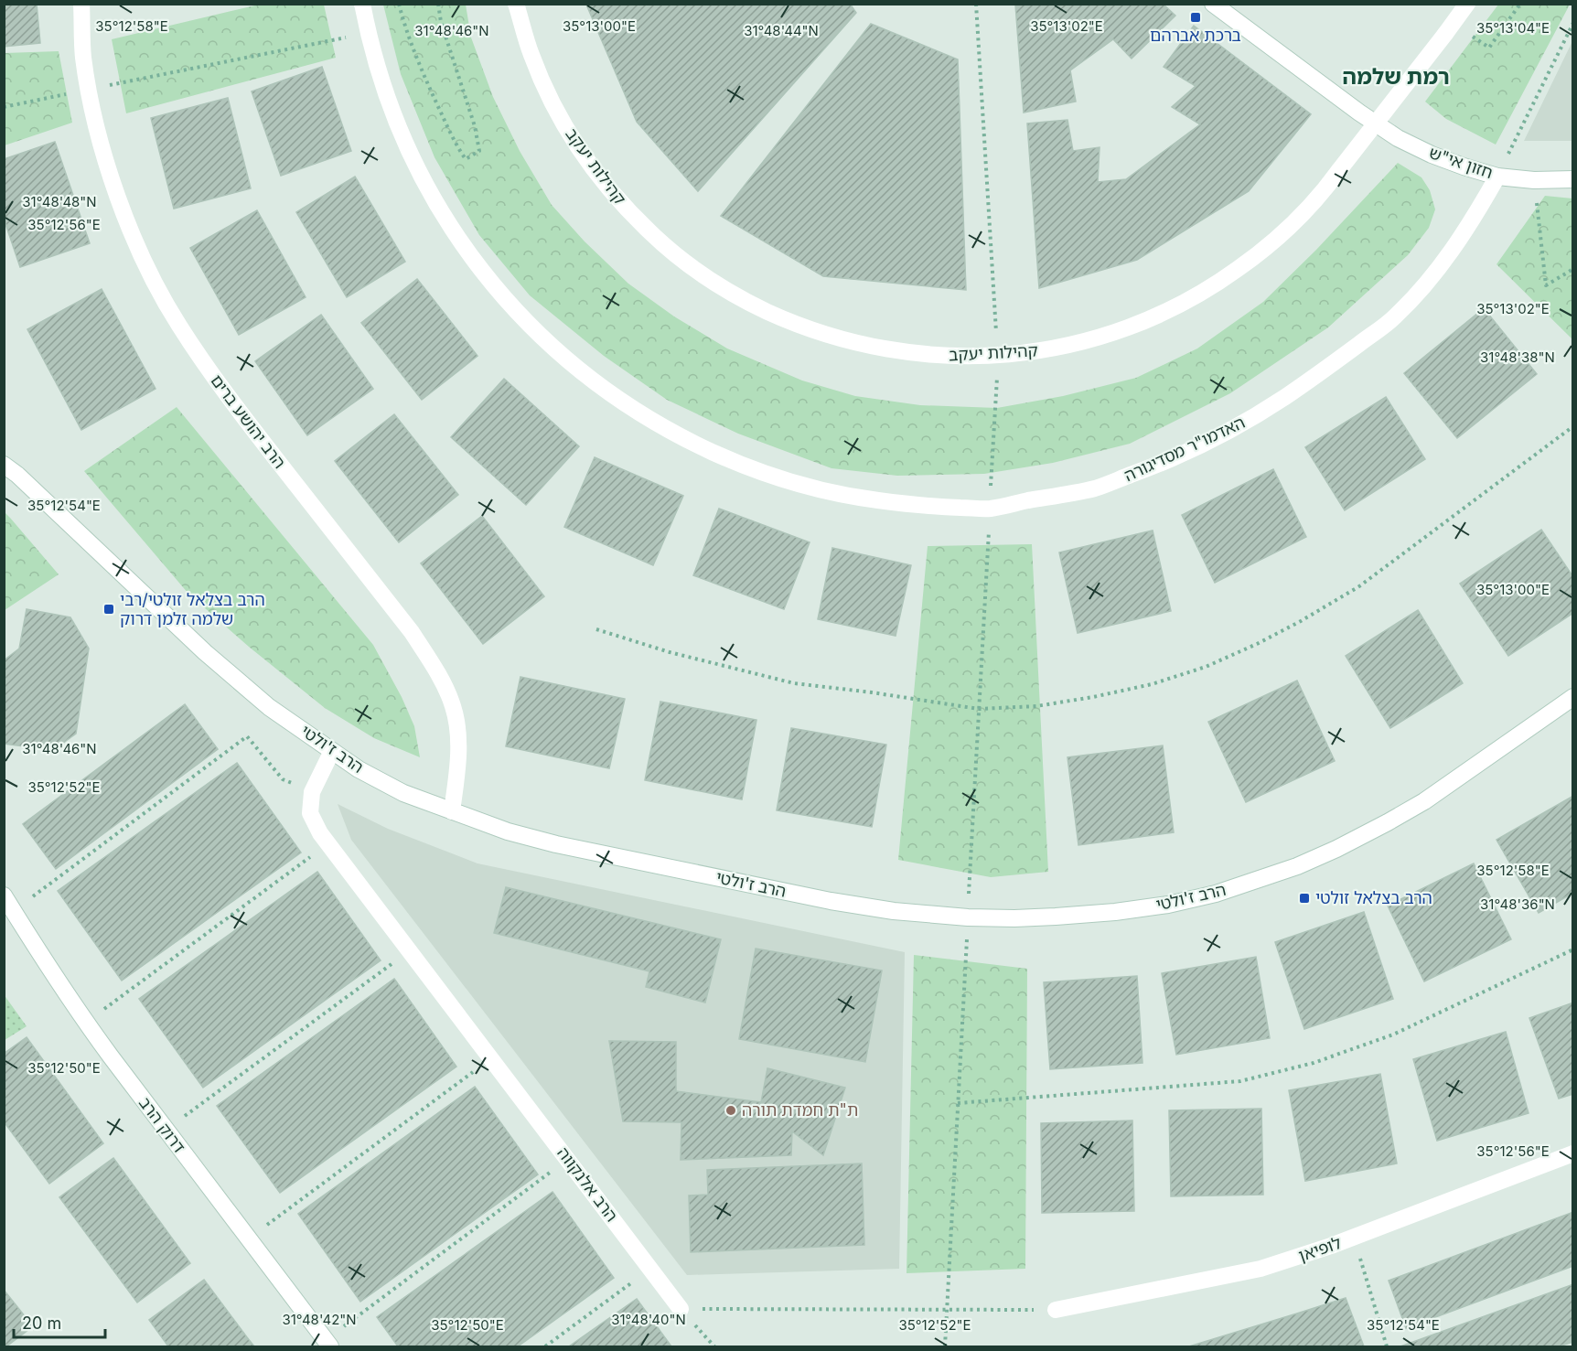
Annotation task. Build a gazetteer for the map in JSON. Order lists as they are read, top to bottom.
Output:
{
  "streets": {
    "street": [
      "חזון אי\"ש",
      "קהילות יעקב",
      "הרב יהושע ברים",
      "האדמו\"ר מסדיגורה",
      "הרב ז'ולטי",
      "דרוק הרב",
      "הרב אלנקווה",
      "לופיאן"
    ]
  },
  "crossings": [
    ["חזון אי\"ש", "האדמו\"ר מסדיגורה"],
    ["הרב יהושע ברים", "הרב ז'ולטי"],
    ["הרב ז'ולטי", "הרב אלנקווה"]
  ],
  "districts": ["רמת שלמה"],
  "places": {
    "transit": ["ברכת אברהם", "הרב בצלאל זולטי/רבי שלמה זלמן דרוק", "הרב בצלאל זולטי"],
    "other": ["ת\"ת חמדת תורה"]
  },
  "scale_bar": "20 m",
  "coordinates": [
    "35°12'58\"E",
    "35°13'00\"E",
    "35°13'02\"E",
    "35°13'04\"E",
    "31°48'44\"N",
    "31°48'46\"N",
    "31°48'48\"N",
    "35°12'56\"E",
    "31°48'38\"N",
    "35°12'54\"E",
    "35°12'52\"E",
    "31°48'36\"N",
    "35°12'50\"E",
    "31°48'42\"N",
    "31°48'40\"N"
  ]
}
